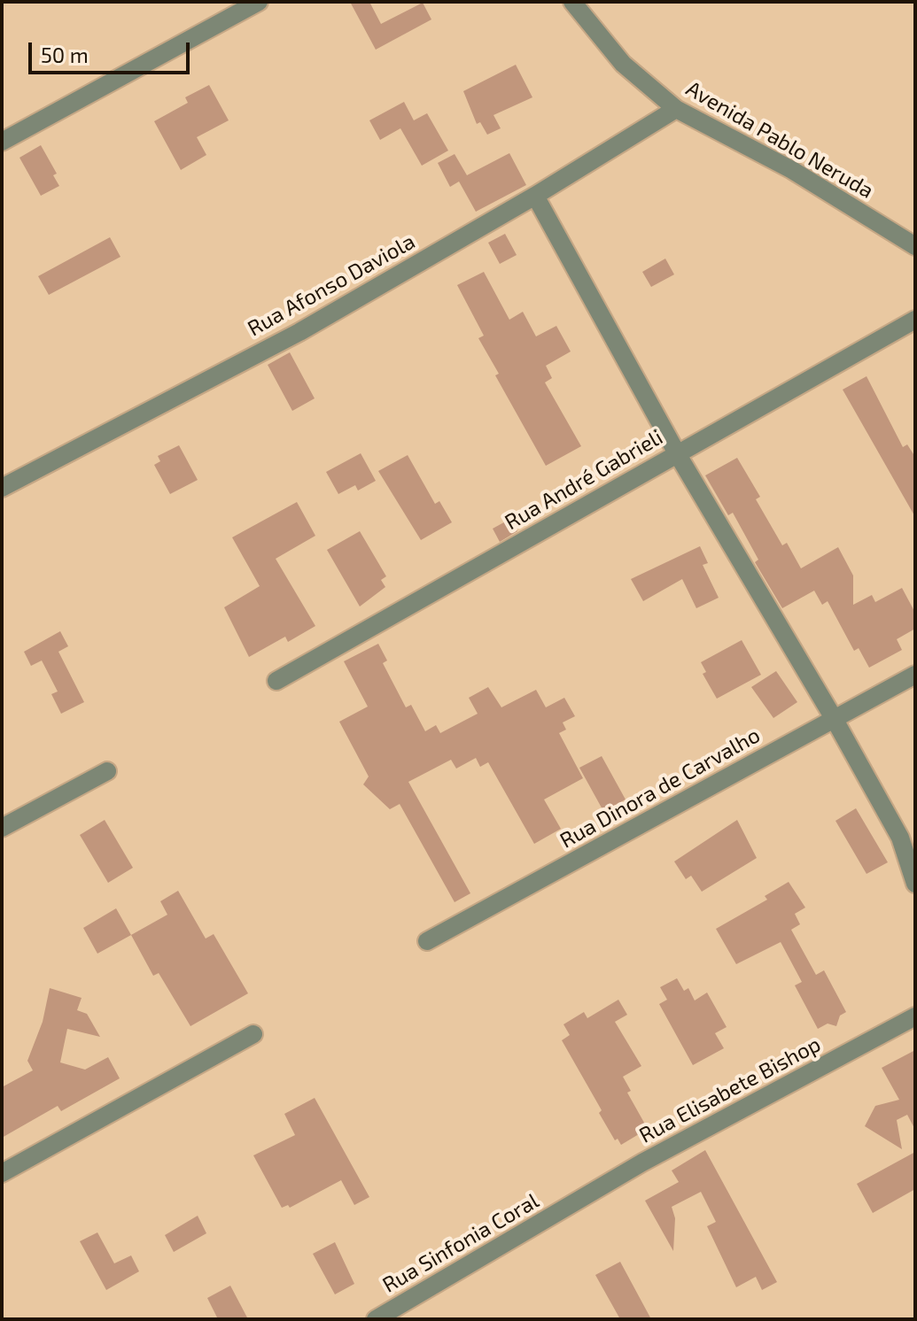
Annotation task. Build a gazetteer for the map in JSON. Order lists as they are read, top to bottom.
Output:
{
  "streets": {
    "street": [
      "Avenida Pablo Neruda",
      "Rua Afonso Daviola",
      "Rua André Gabrieli",
      "Rua Dinora de Carvalho",
      "Rua Elisabete Bishop",
      "Rua Sinfonia Coral"
    ]
  },
  "crossings": [
    ["Avenida Pablo Neruda", "Rua Afonso Daviola"],
    ["Rua Elisabete Bishop", "Rua Sinfonia Coral"]
  ],
  "scale_bar": "50 m"
}
